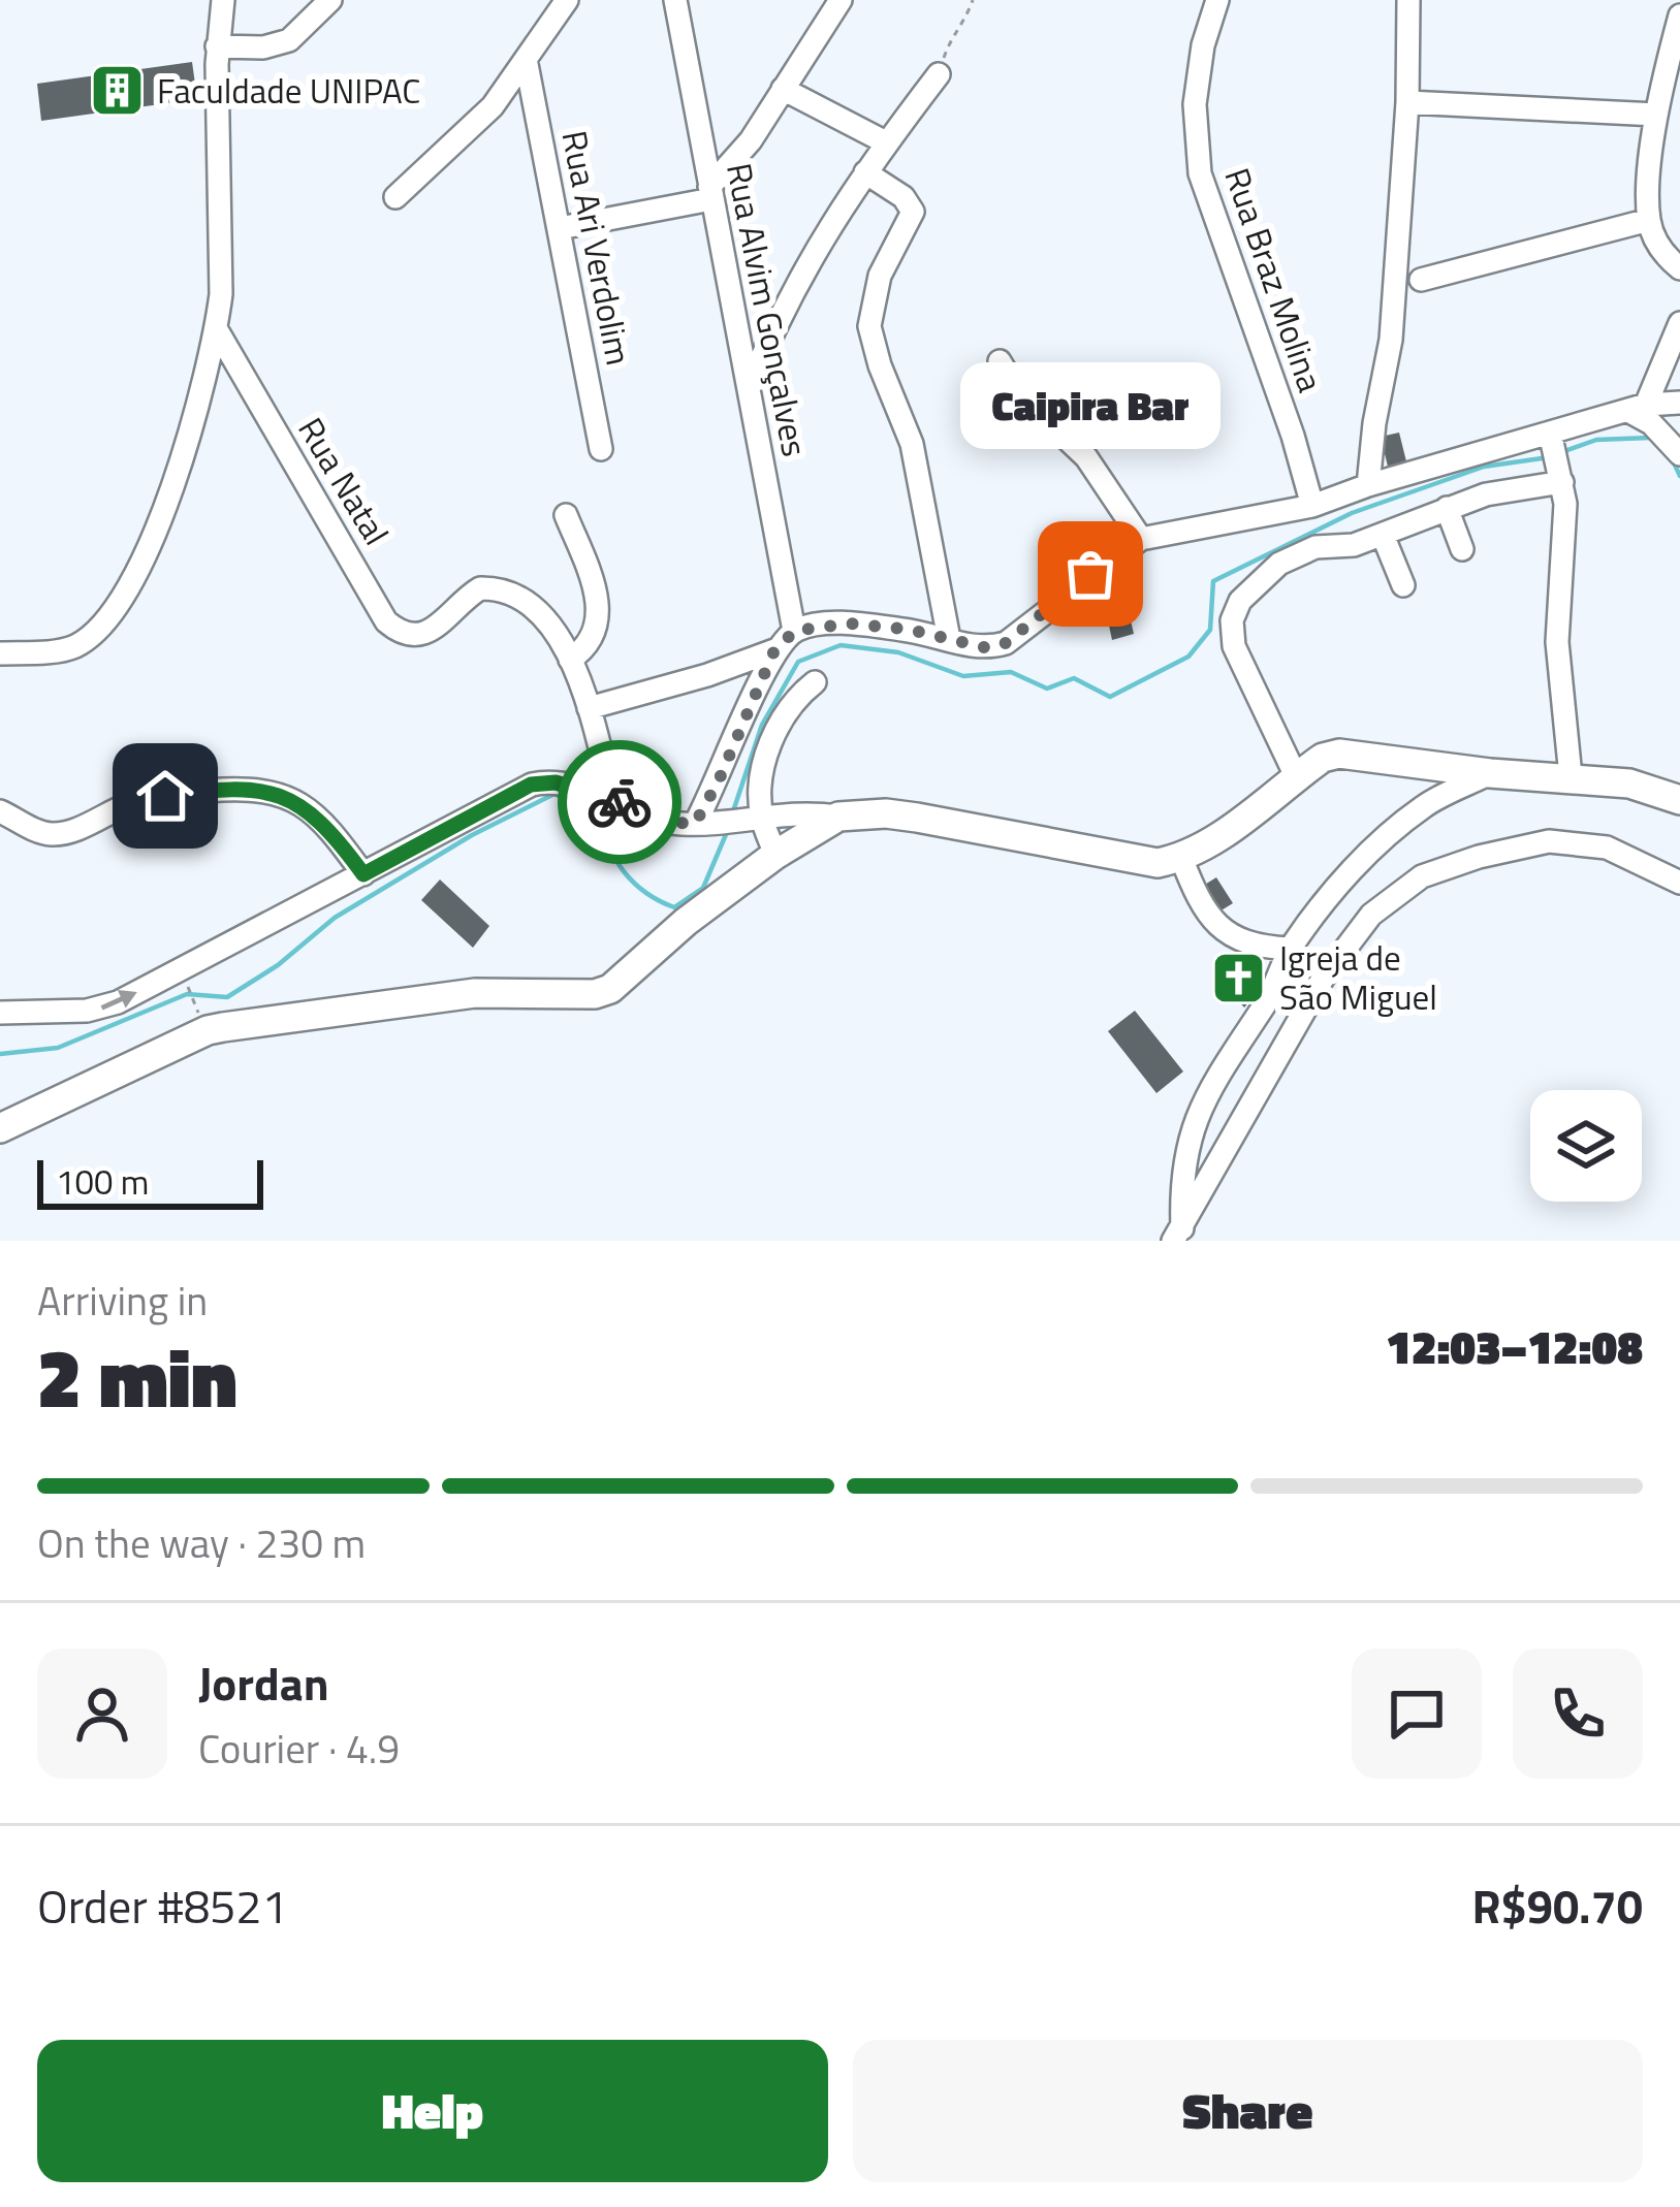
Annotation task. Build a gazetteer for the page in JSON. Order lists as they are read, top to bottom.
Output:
{
  "streets": {
    "street": [
      "Rua Ari Verdolim",
      "Rua Braz Molina",
      "Rua Alvim Gonçalves",
      "Rua Natal"
    ]
  },
  "places": {
    "building": ["Faculdade UNIPAC"],
    "other": ["Caipira Bar"],
    "church": ["Igreja de São Miguel"]
  },
  "scale_bar": "100 m",
  "page": {
    "bubble": "Caipira Bar",
    "scale": "100 m",
    "heading": ["2 min", "Arriving in", "12:03–12:08"],
    "panel": [
      "Jordan",
      "Courier · 4.9",
      "Order #8521",
      "R$90.70"
    ],
    "bar": "On the way · 230 m",
    "buttons": ["Help", "Share"]
  }
}
